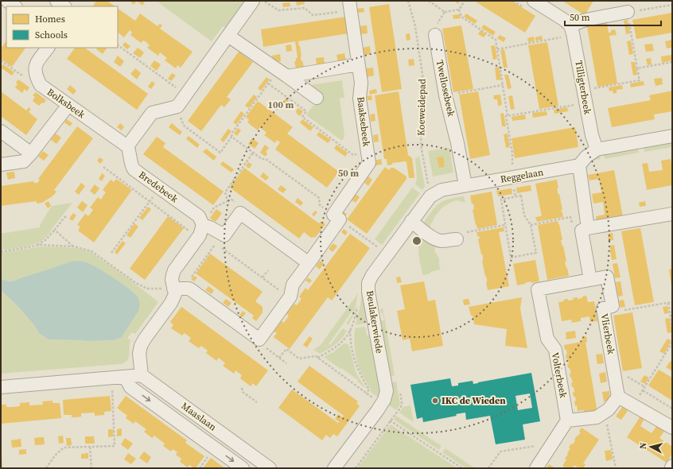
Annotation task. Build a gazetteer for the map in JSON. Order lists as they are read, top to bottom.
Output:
{
  "streets": {
    "street": [
      "Tilligterbeek",
      "Twellosebeek",
      "Bolksbeek",
      "Baaksebeek",
      "Reggelaan",
      "Bredebeek",
      "Beulakerwiede",
      "Vlierbeek",
      "Volterbeek",
      "Maaslaan"
    ],
    "path": ["Koeweidepad"]
  },
  "crossings": [
    ["Twellosebeek", "Reggelaan"],
    ["Twellosebeek", "Beulakerwiede"],
    ["Bolksbeek", "Bredebeek"],
    ["Koeweidepad", "Beulakerwiede"],
    ["Reggelaan", "Beulakerwiede"],
    ["Vlierbeek", "Volterbeek"]
  ],
  "places": ["IKC de Wieden"],
  "legend": ["Homes", "Schools"],
  "scale_bar": "50 m",
  "north": "left",
  "rings": ["100 m", "50 m"]
}
